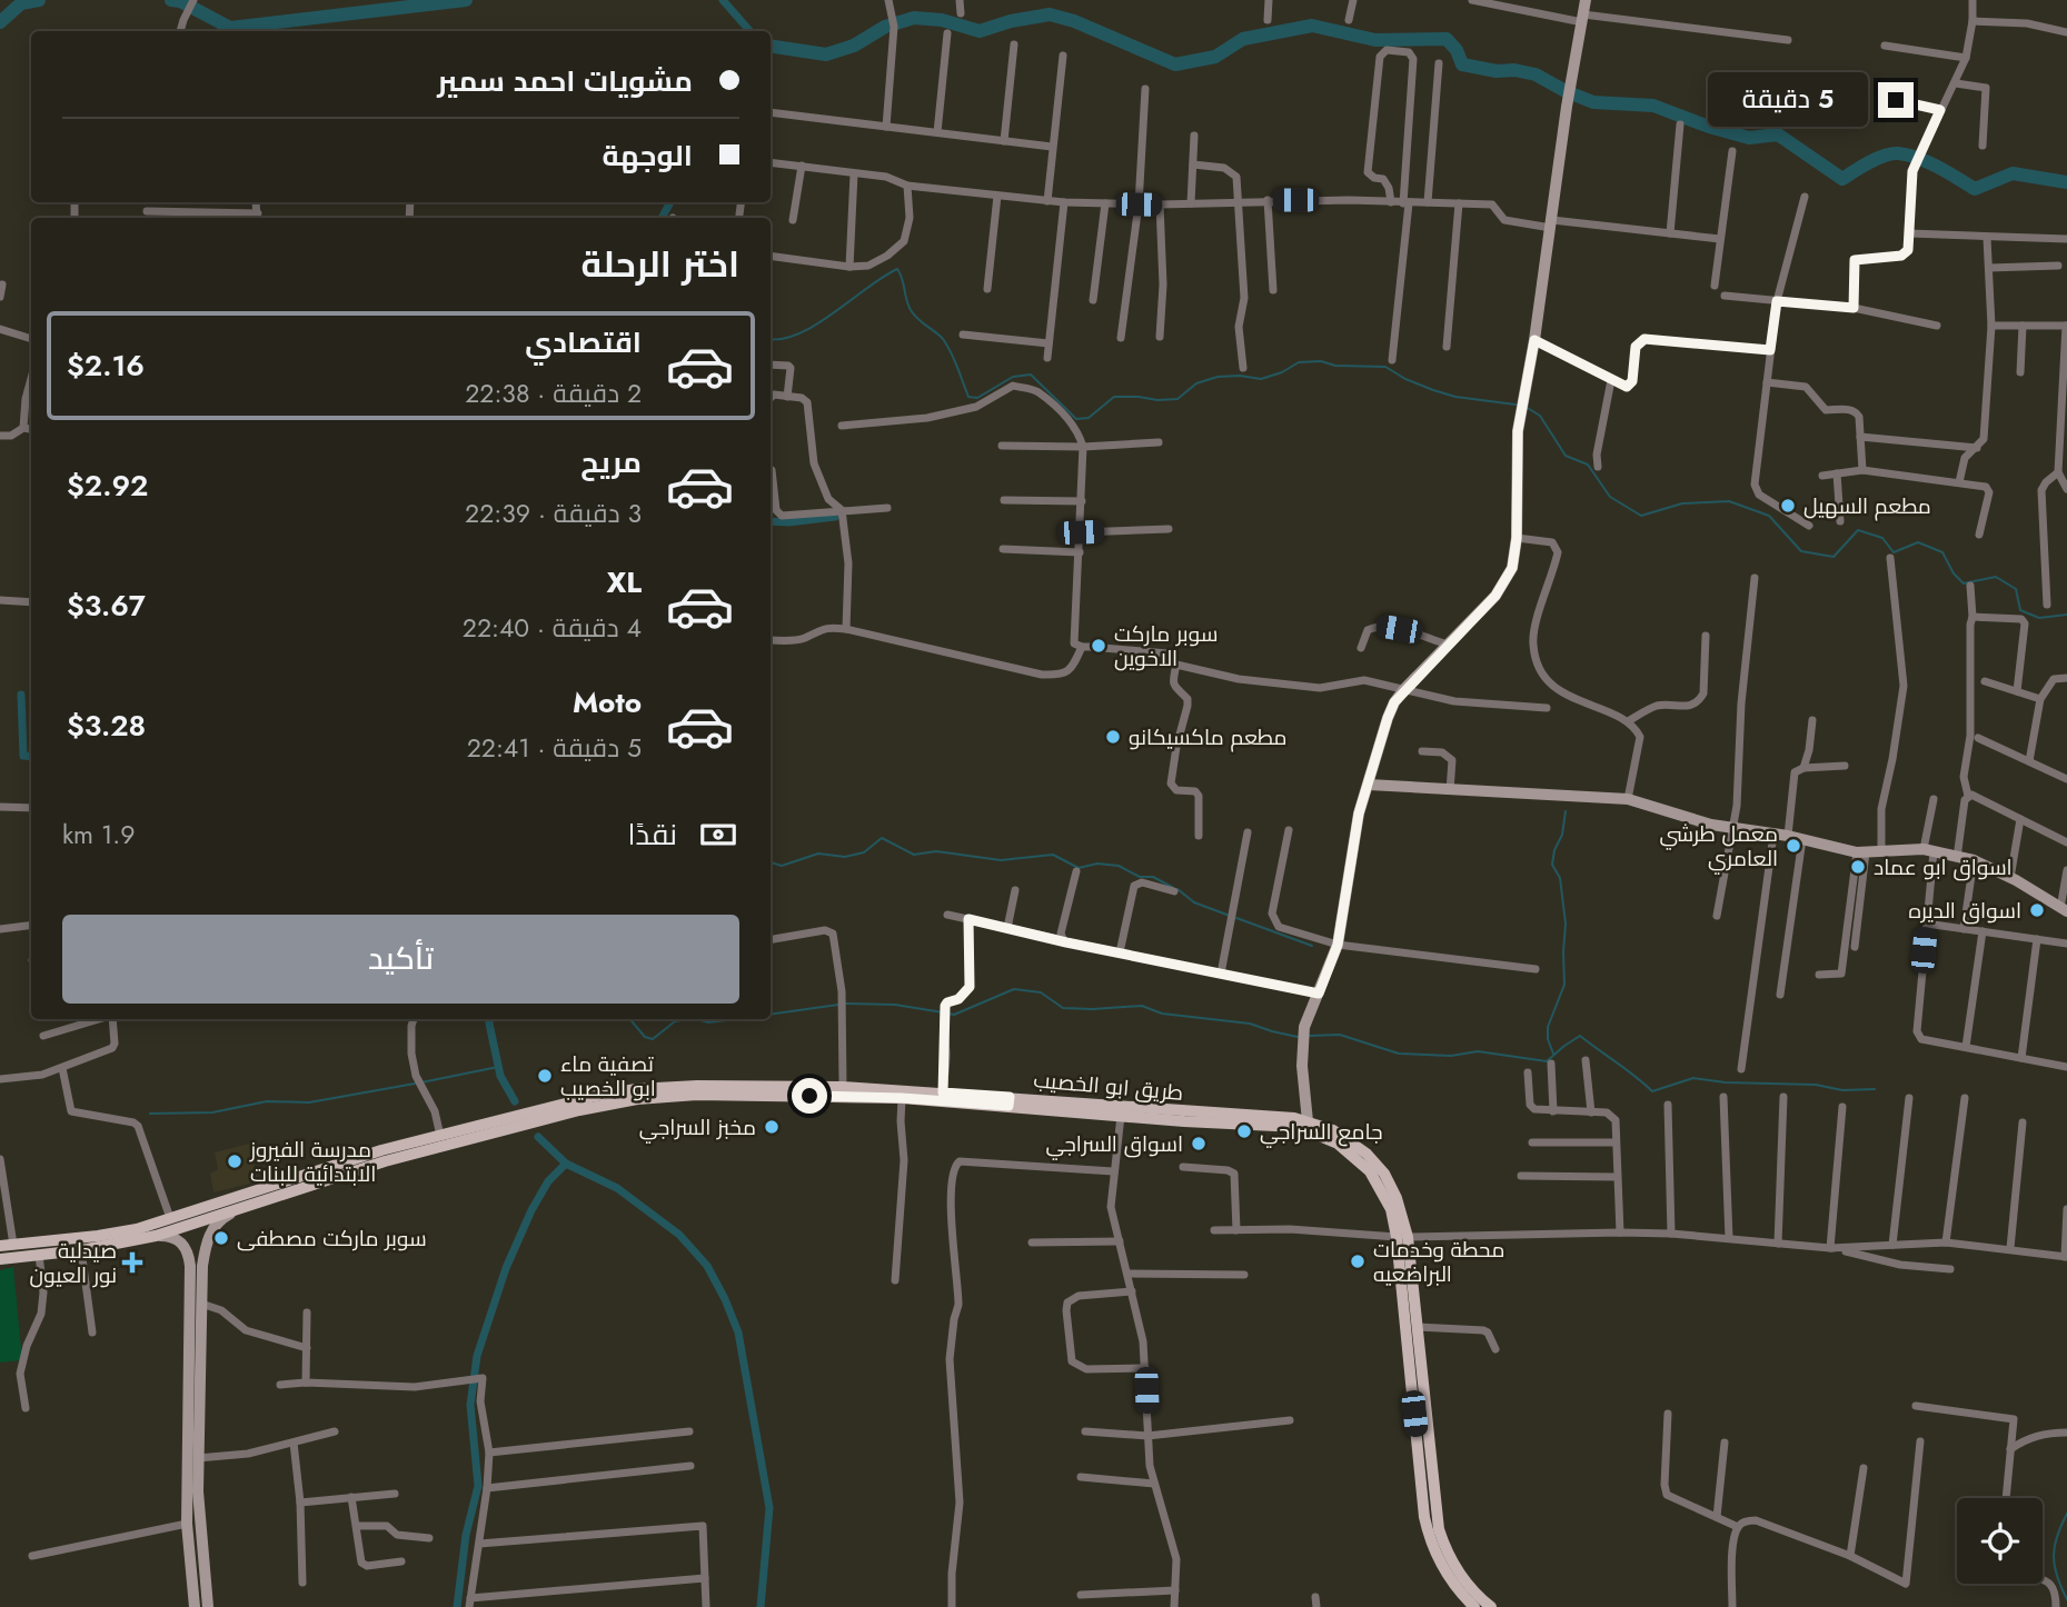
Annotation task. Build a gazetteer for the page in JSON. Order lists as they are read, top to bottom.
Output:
{
  "streets": {
    "main road": ["طريق ابو الخصيب"]
  },
  "places": {
    "other": [
      "مطعم السهيل",
      "سوبر ماركت الاخوين",
      "مطعم ماكسيكانو",
      "معمل طرشي العامري",
      "اسواق ابو عماد",
      "اسواق الديره",
      "تصفية ماء ابو الخصيب",
      "مخبز السراجي",
      "جامع السراجي",
      "اسواق السراجي",
      "مدرسة الفيروز الابتدائية للبنات",
      "سوبر ماركت مصطفى",
      "محطة وخدمات البراضعيه"
    ],
    "health": ["صيدلية نور العيون"]
  },
  "page": {
    "banner": ["مشويات احمد سمير", "الوجهة"],
    "bubble": "5 دقيقة",
    "heading": "اختر الرحلة",
    "list": [
      {
        "name": "اقتصادي",
        "note": "2 دقيقة · 22:38",
        "value": "$2.16"
      },
      {
        "name": "مريح",
        "note": "3 دقيقة · 22:39",
        "value": "$2.92"
      },
      {
        "name": "XL",
        "note": "4 دقيقة · 22:40",
        "value": "$3.67"
      },
      {
        "name": "Moto",
        "note": "5 دقيقة · 22:41",
        "value": "$3.28"
      }
    ],
    "pay": ["نقدًا", "1.9 km"],
    "buttons": "تأكيد"
  }
}
